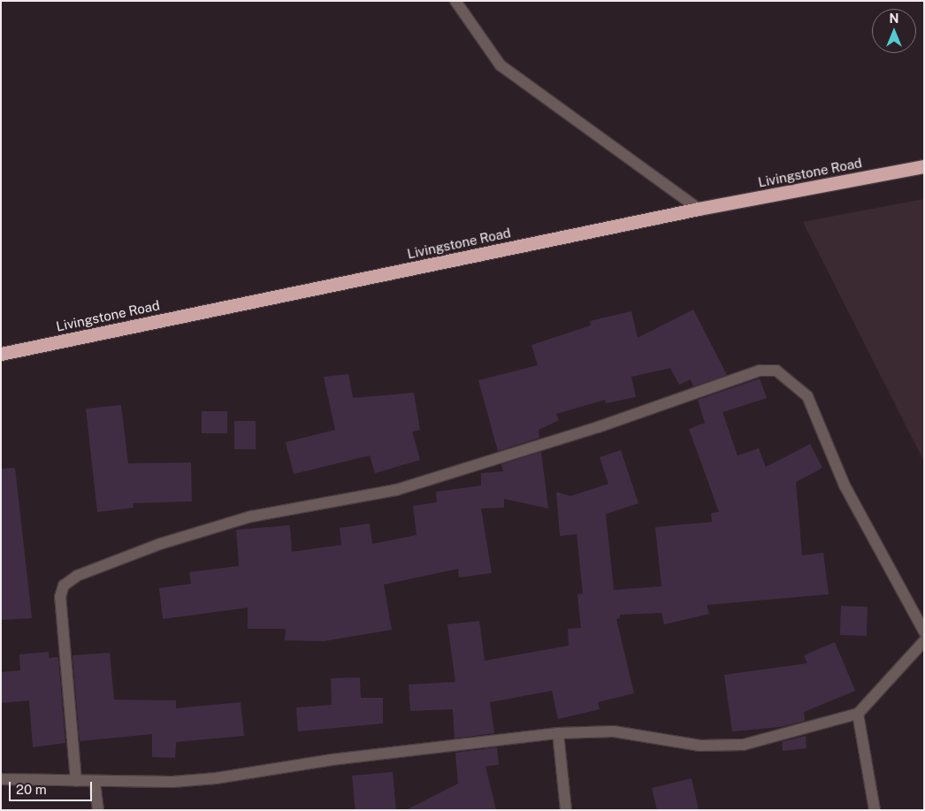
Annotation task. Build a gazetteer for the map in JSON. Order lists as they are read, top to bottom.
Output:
{
  "streets": {
    "highway": ["Livingstone Road"]
  },
  "scale_bar": "20 m",
  "north": "top"
}
